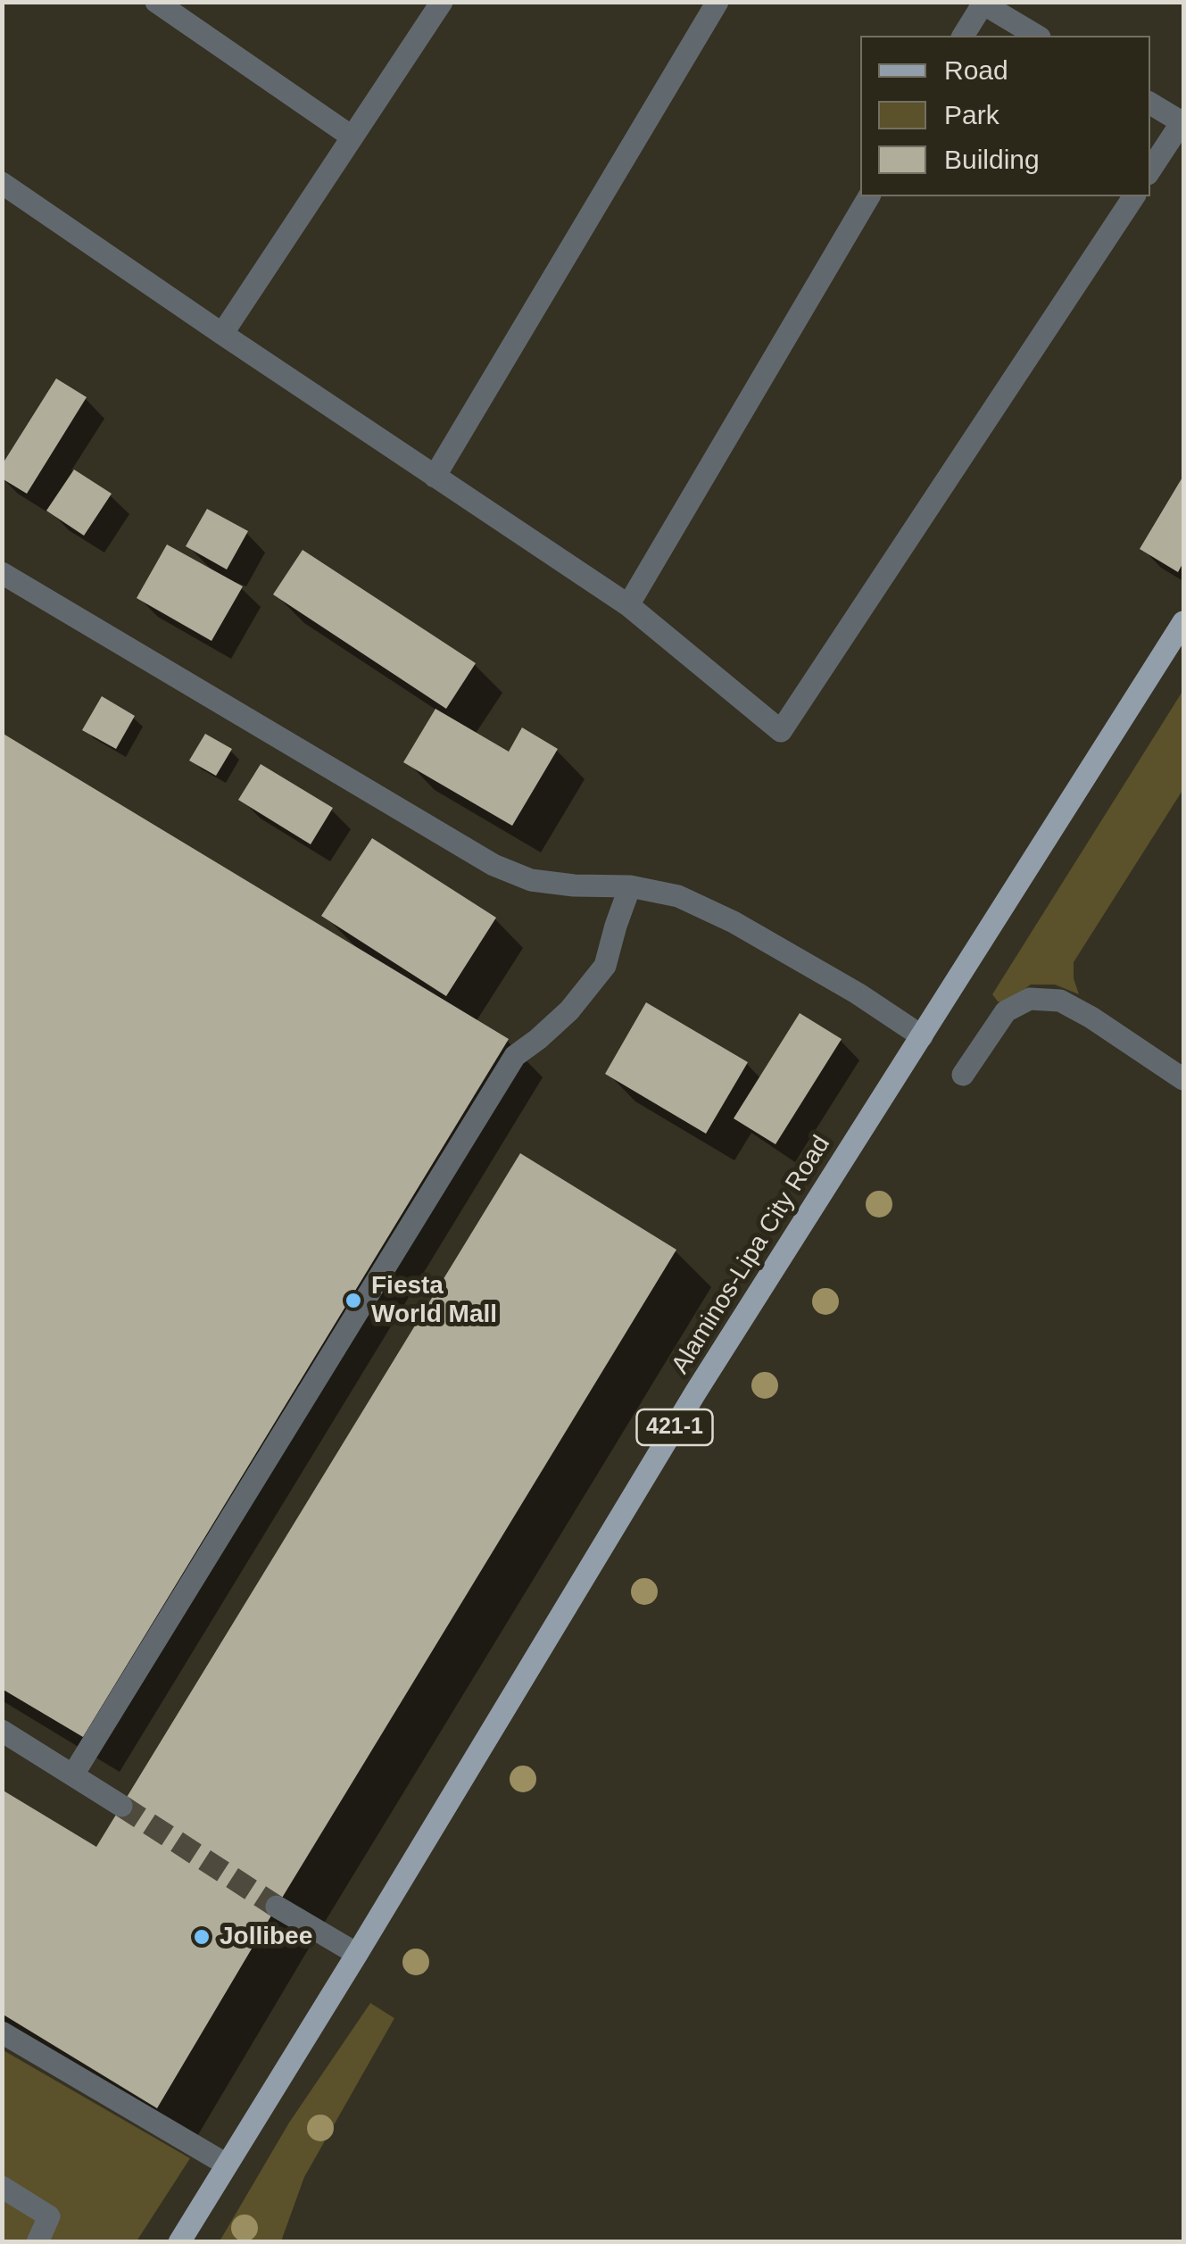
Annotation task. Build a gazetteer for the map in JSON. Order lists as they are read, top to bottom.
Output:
{
  "streets": {
    "main road": ["Alaminos-Lipa City Road", "421-1"]
  },
  "places": ["Fiesta World Mall", "Jollibee"],
  "legend": ["Road", "Park", "Building"]
}
